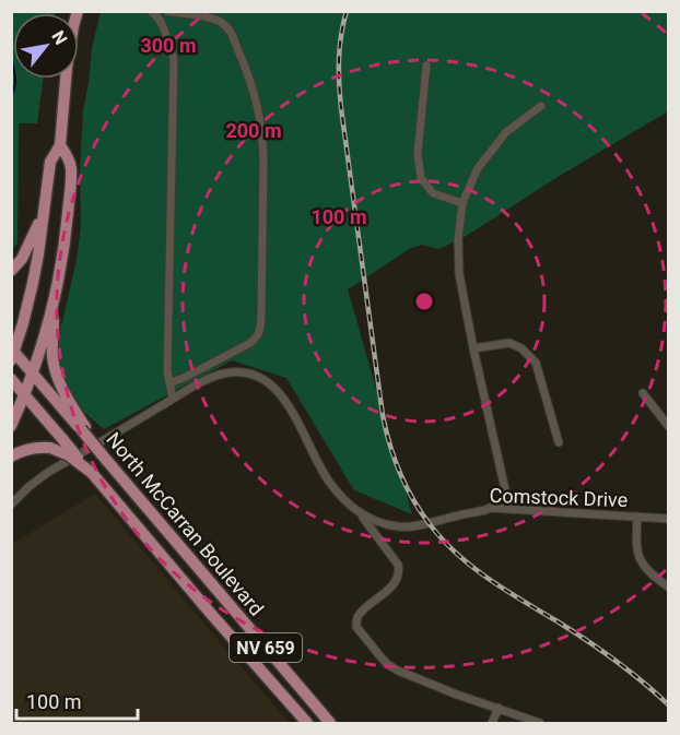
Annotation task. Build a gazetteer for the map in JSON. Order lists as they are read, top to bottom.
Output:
{
  "streets": {
    "main road": ["North McCarran Boulevard", "NV 659"],
    "street": ["Comstock Drive"]
  },
  "scale_bar": "100 m",
  "north": "top right",
  "rings": ["300 m", "200 m", "100 m"]
}
